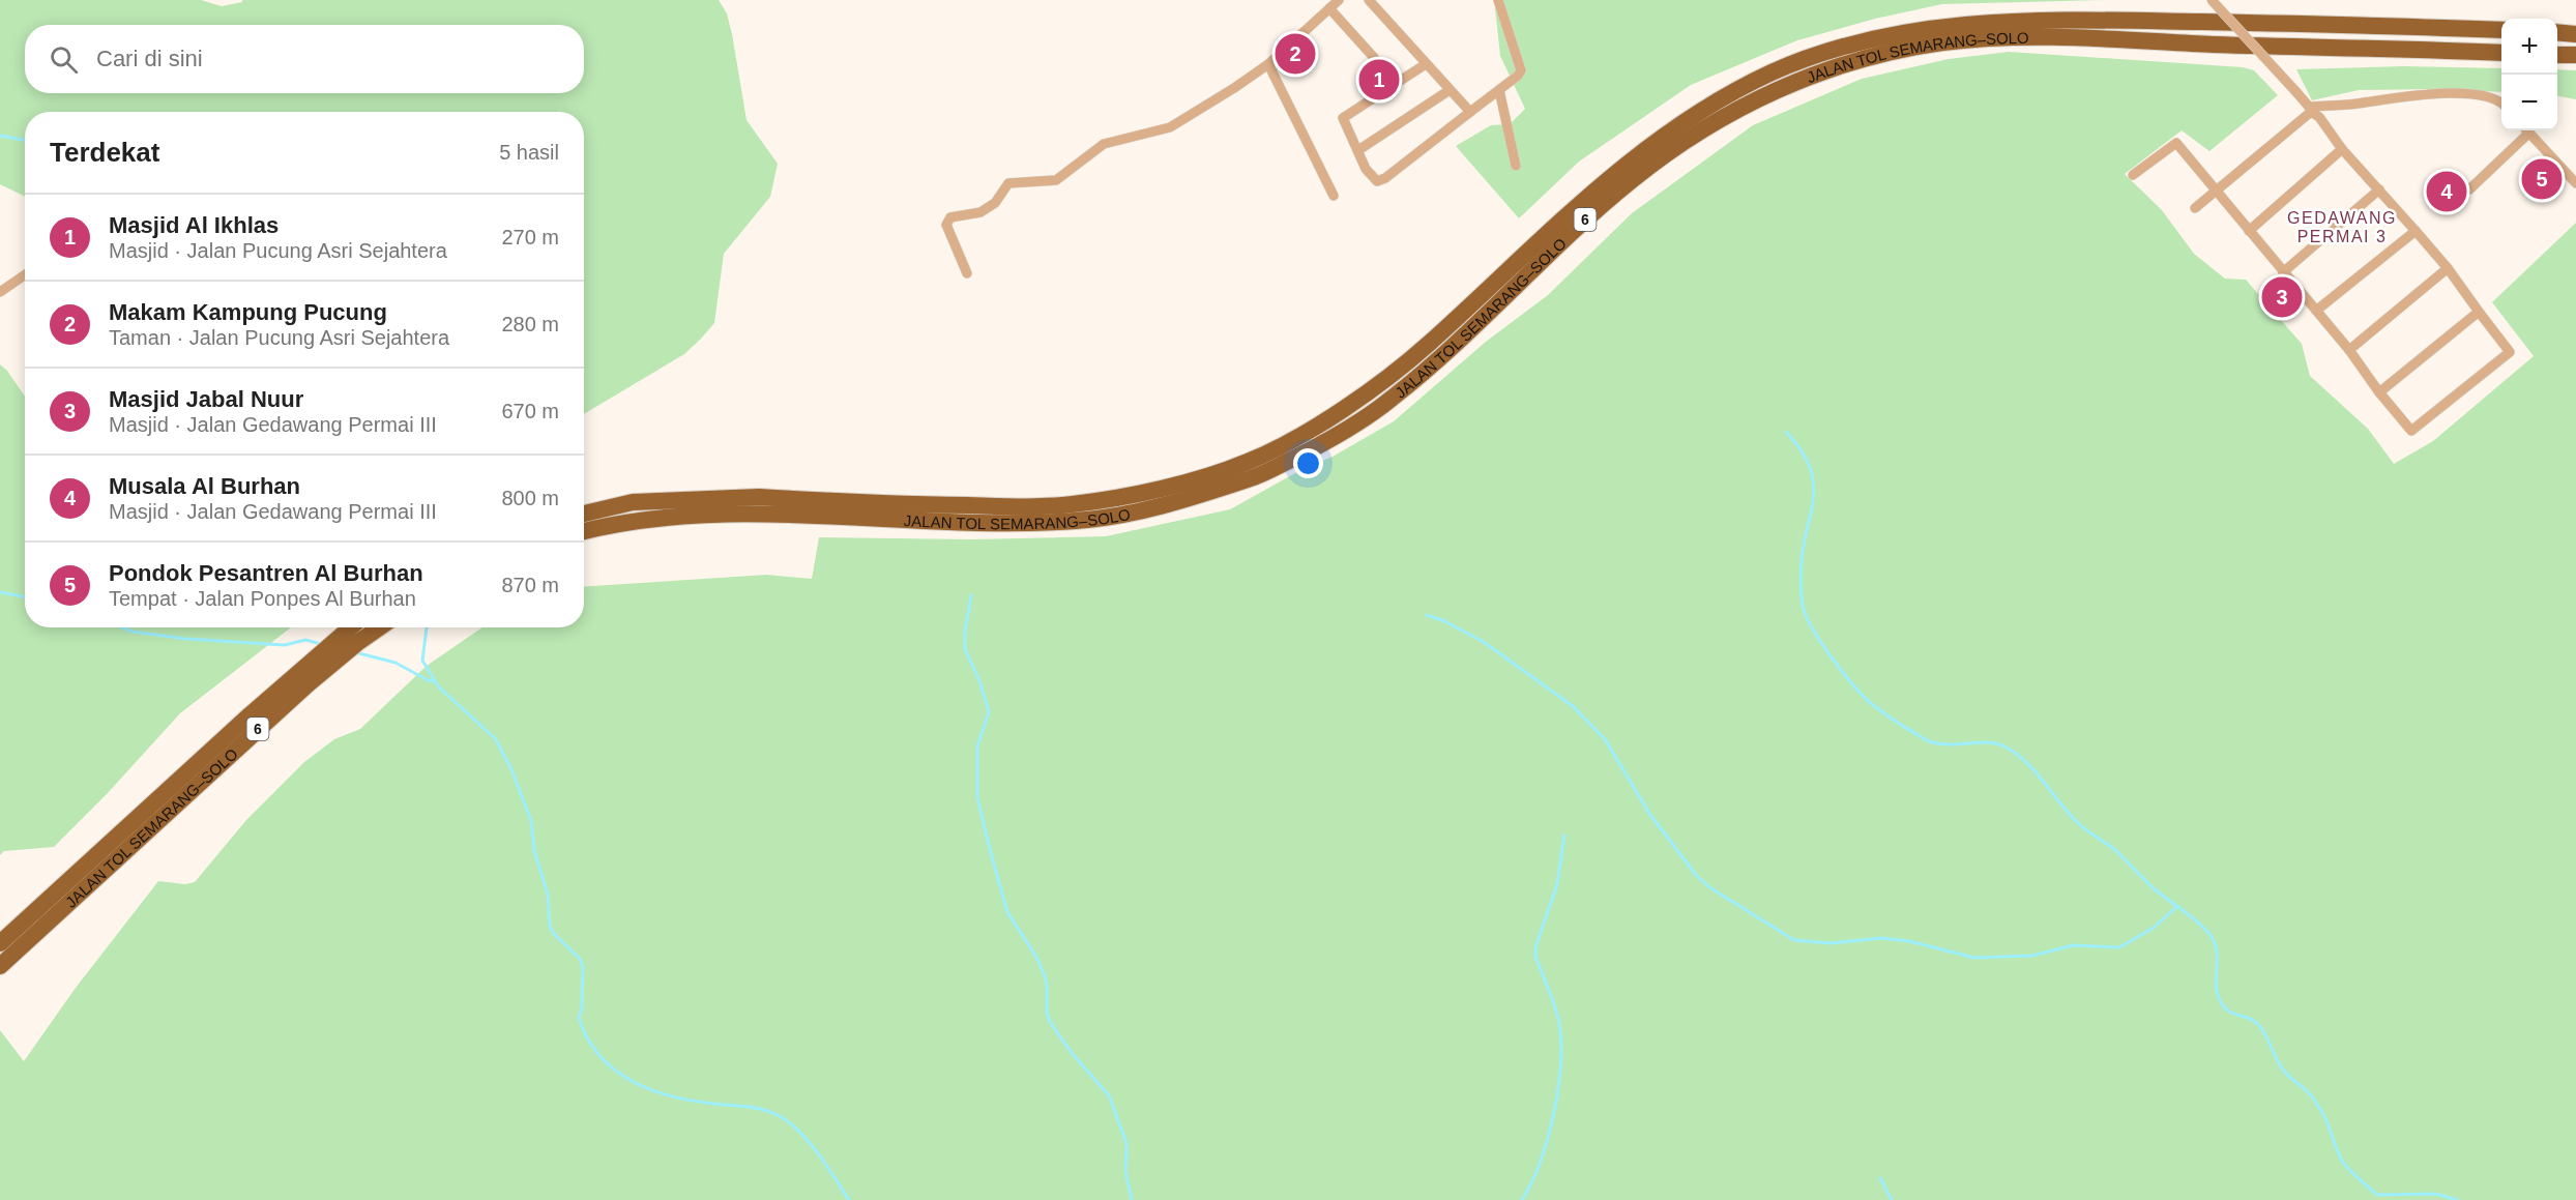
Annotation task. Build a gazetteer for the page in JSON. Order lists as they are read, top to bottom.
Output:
{
  "streets": {
    "highway": ["JALAN TOL SEMARANG–SOLO", "6"]
  },
  "districts": ["GEDAWANG PERMAI 3"],
  "page": {
    "map_buttons": ["+", "−"],
    "search": "Cari di sini",
    "pins": [
      "2",
      "1",
      "5",
      "4",
      "3"
    ],
    "heading": ["Terdekat", "5 hasil"],
    "list": [
      {
        "mark": "1",
        "name": "Masjid Al Ikhlas",
        "note": "Masjid · Jalan Pucung Asri Sejahtera",
        "value": "270 m"
      },
      {
        "mark": "2",
        "name": "Makam Kampung Pucung",
        "note": "Taman · Jalan Pucung Asri Sejahtera",
        "value": "280 m"
      },
      {
        "mark": "3",
        "name": "Masjid Jabal Nuur",
        "note": "Masjid · Jalan Gedawang Permai III",
        "value": "670 m"
      },
      {
        "mark": "4",
        "name": "Musala Al Burhan",
        "note": "Masjid · Jalan Gedawang Permai III",
        "value": "800 m"
      },
      {
        "mark": "5",
        "name": "Pondok Pesantren Al Burhan",
        "note": "Tempat · Jalan Ponpes Al Burhan",
        "value": "870 m"
      }
    ]
  }
}
